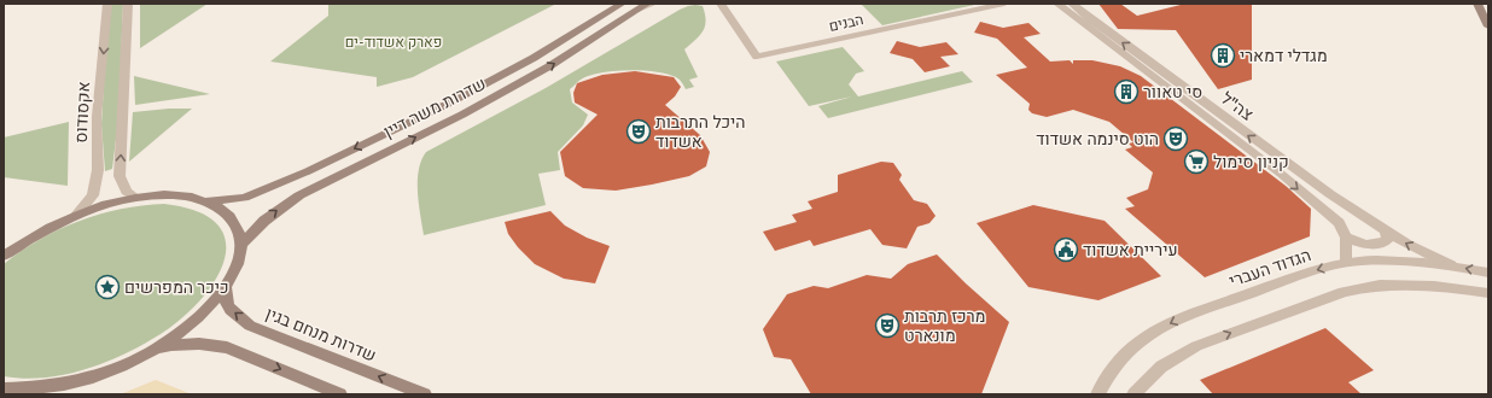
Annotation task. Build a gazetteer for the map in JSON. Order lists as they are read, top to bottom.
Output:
{
  "streets": {
    "main road": ["שדרות משה דיין", "שדרות מנחם בגין"],
    "street": [
      "הבנים",
      "צה\"ל",
      "אקסודוס",
      "הגדוד העברי"
    ]
  },
  "crossings": [
    ["צה\"ל", "הגדוד העברי"]
  ],
  "parks": ["פארק אשדוד-ים"],
  "places": {
    "building": ["מגדלי דמארי", "סי טאוור"],
    "theatre": ["היכל התרבות אשדוד", "הוט סינמה אשדוד", "מרכז תרבות מונארט"],
    "supermarket": ["קניון סימול"],
    "public building": ["עיריית אשדוד"],
    "place": ["כיכר המפרשים"]
  }
}
